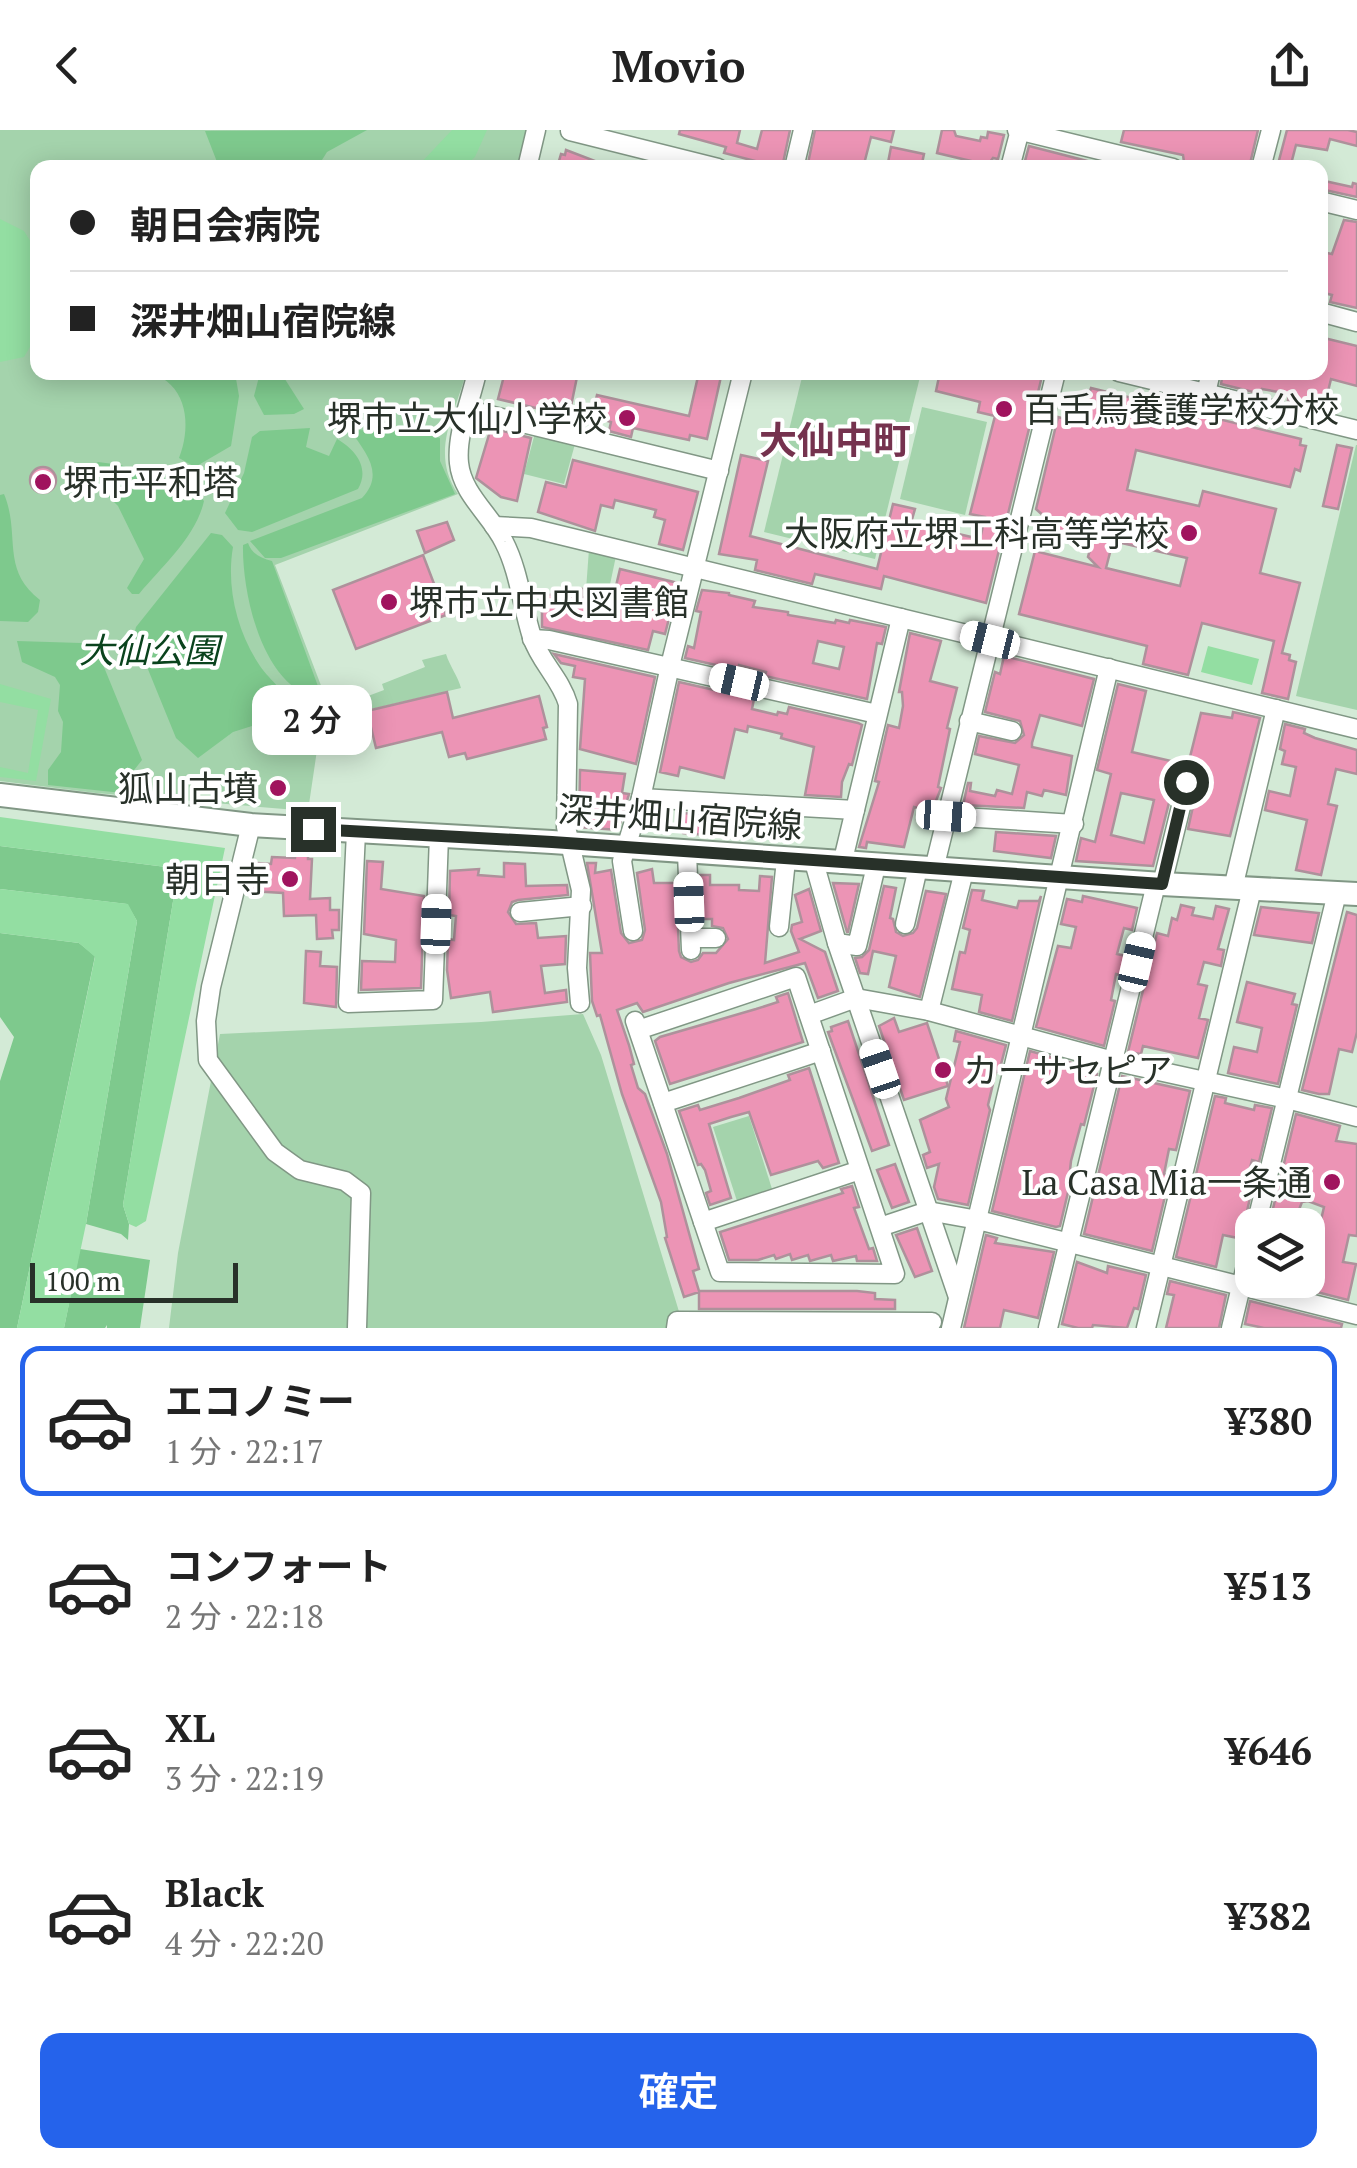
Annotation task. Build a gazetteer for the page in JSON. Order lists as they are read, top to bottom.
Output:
{
  "streets": {
    "main road": ["深井畑山宿院線"]
  },
  "districts": ["大仙中町"],
  "parks": ["大仙公園"],
  "places": [
    "百舌鳥養護学校分校",
    "堺市立大仙小学校",
    "堺市平和塔",
    "大阪府立堺工科高等学校",
    "堺市立中央図書館",
    "狐山古墳",
    "朝日寺",
    "カーサセピア",
    "La Casa Mia一条通"
  ],
  "scale_bar": "100 m",
  "page": {
    "header": "Movio",
    "banner": ["朝日会病院", "深井畑山宿院線"],
    "bubble": "2 分",
    "scale": "100 m",
    "list": [
      {
        "name": "エコノミー",
        "note": "1 分 · 22:17",
        "value": "¥380"
      },
      {
        "name": "コンフォート",
        "note": "2 分 · 22:18",
        "value": "¥513"
      },
      {
        "name": "XL",
        "note": "3 分 · 22:19",
        "value": "¥646"
      },
      {
        "name": "Black",
        "note": "4 分 · 22:20",
        "value": "¥382"
      }
    ],
    "buttons": "確定"
  }
}
